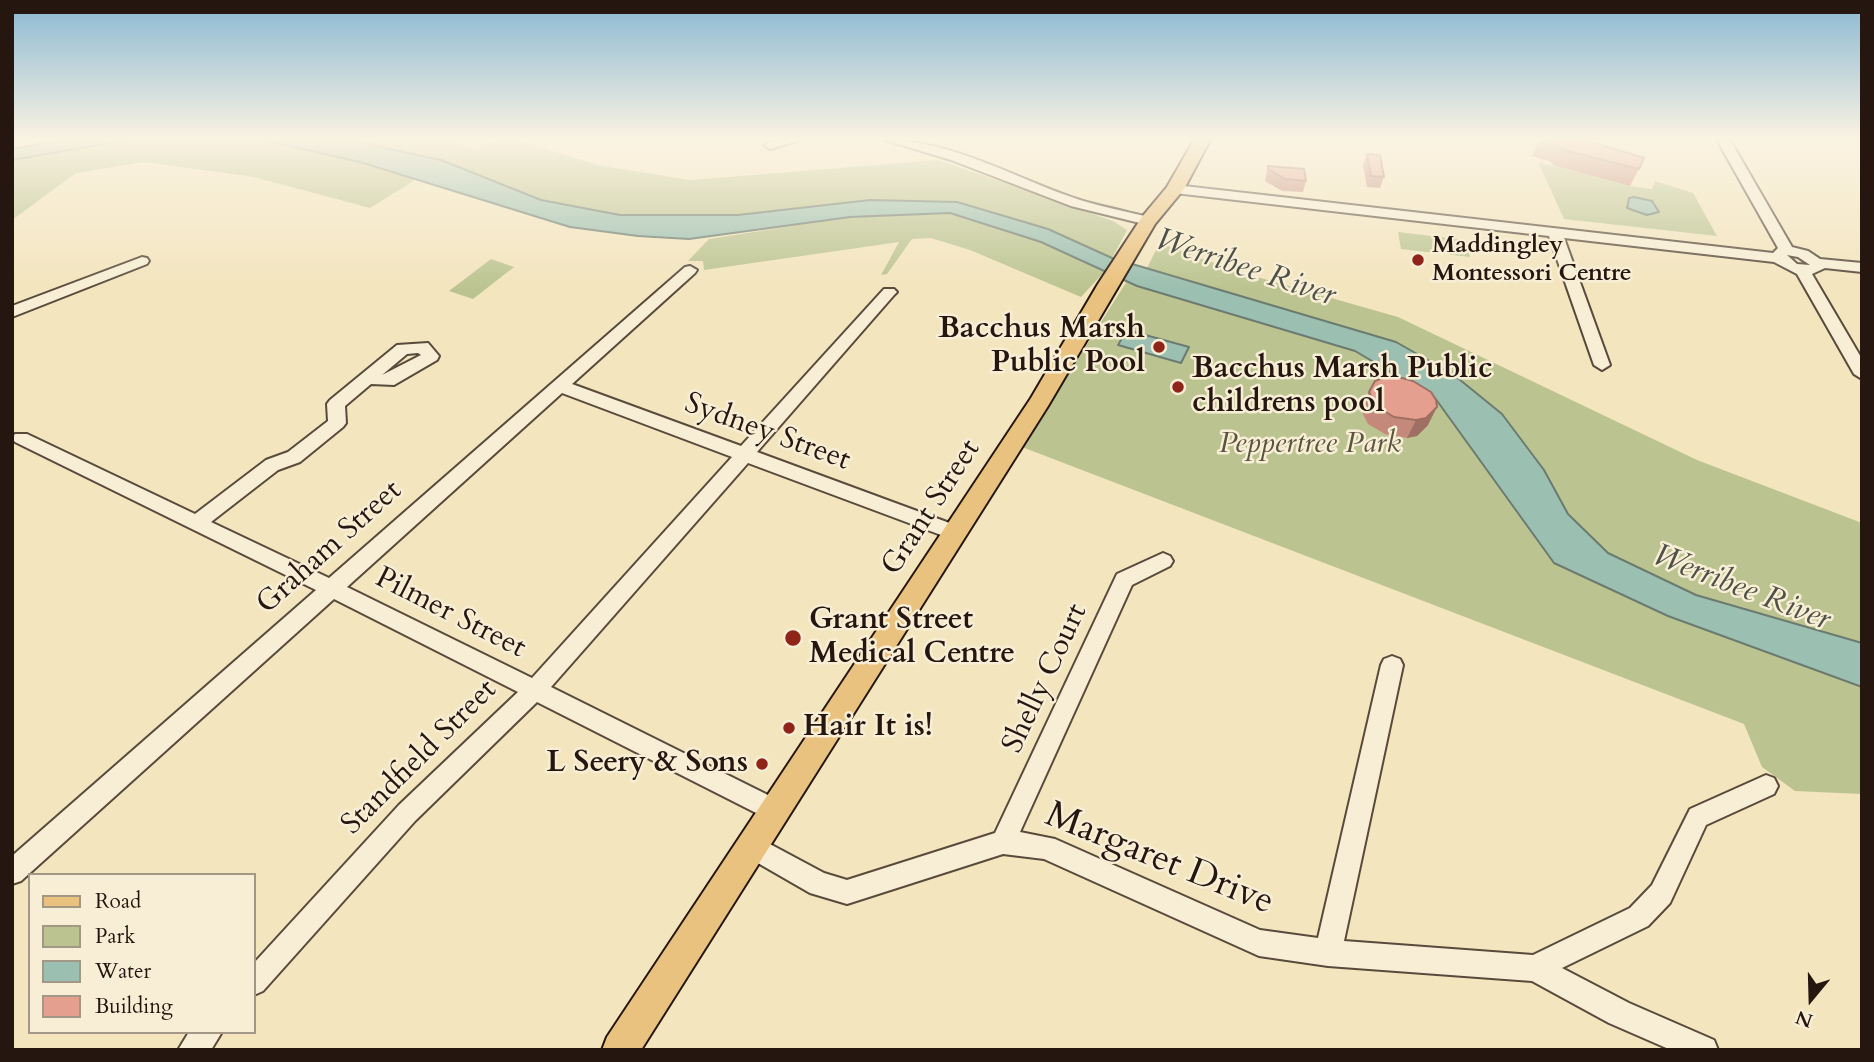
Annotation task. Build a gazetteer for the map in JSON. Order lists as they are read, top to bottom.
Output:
{
  "streets": {
    "main road": ["Grant Street"],
    "street": [
      "Sydney Street",
      "Graham Street",
      "Pilmer Street",
      "Shelly Court",
      "Standfield Street",
      "Margaret Drive"
    ]
  },
  "crossings": [
    ["Sydney Street", "Grant Street"],
    ["Sydney Street", "Graham Street"],
    ["Sydney Street", "Standfield Street"],
    ["Grant Street", "Pilmer Street"],
    ["Grant Street", "Margaret Drive"],
    ["Graham Street", "Pilmer Street"],
    ["Pilmer Street", "Standfield Street"],
    ["Shelly Court", "Margaret Drive"]
  ],
  "water": ["Werribee River"],
  "parks": ["Peppertree Park"],
  "places": [
    "Maddingley Montessori Centre",
    "Bacchus Marsh Public Pool",
    "Bacchus Marsh Public childrens pool",
    "Grant Street Medical Centre",
    "Hair It is!",
    "L Seery & Sons"
  ],
  "legend": [
    "Road",
    "Park",
    "Water",
    "Building"
  ],
  "north": "bottom"
}
